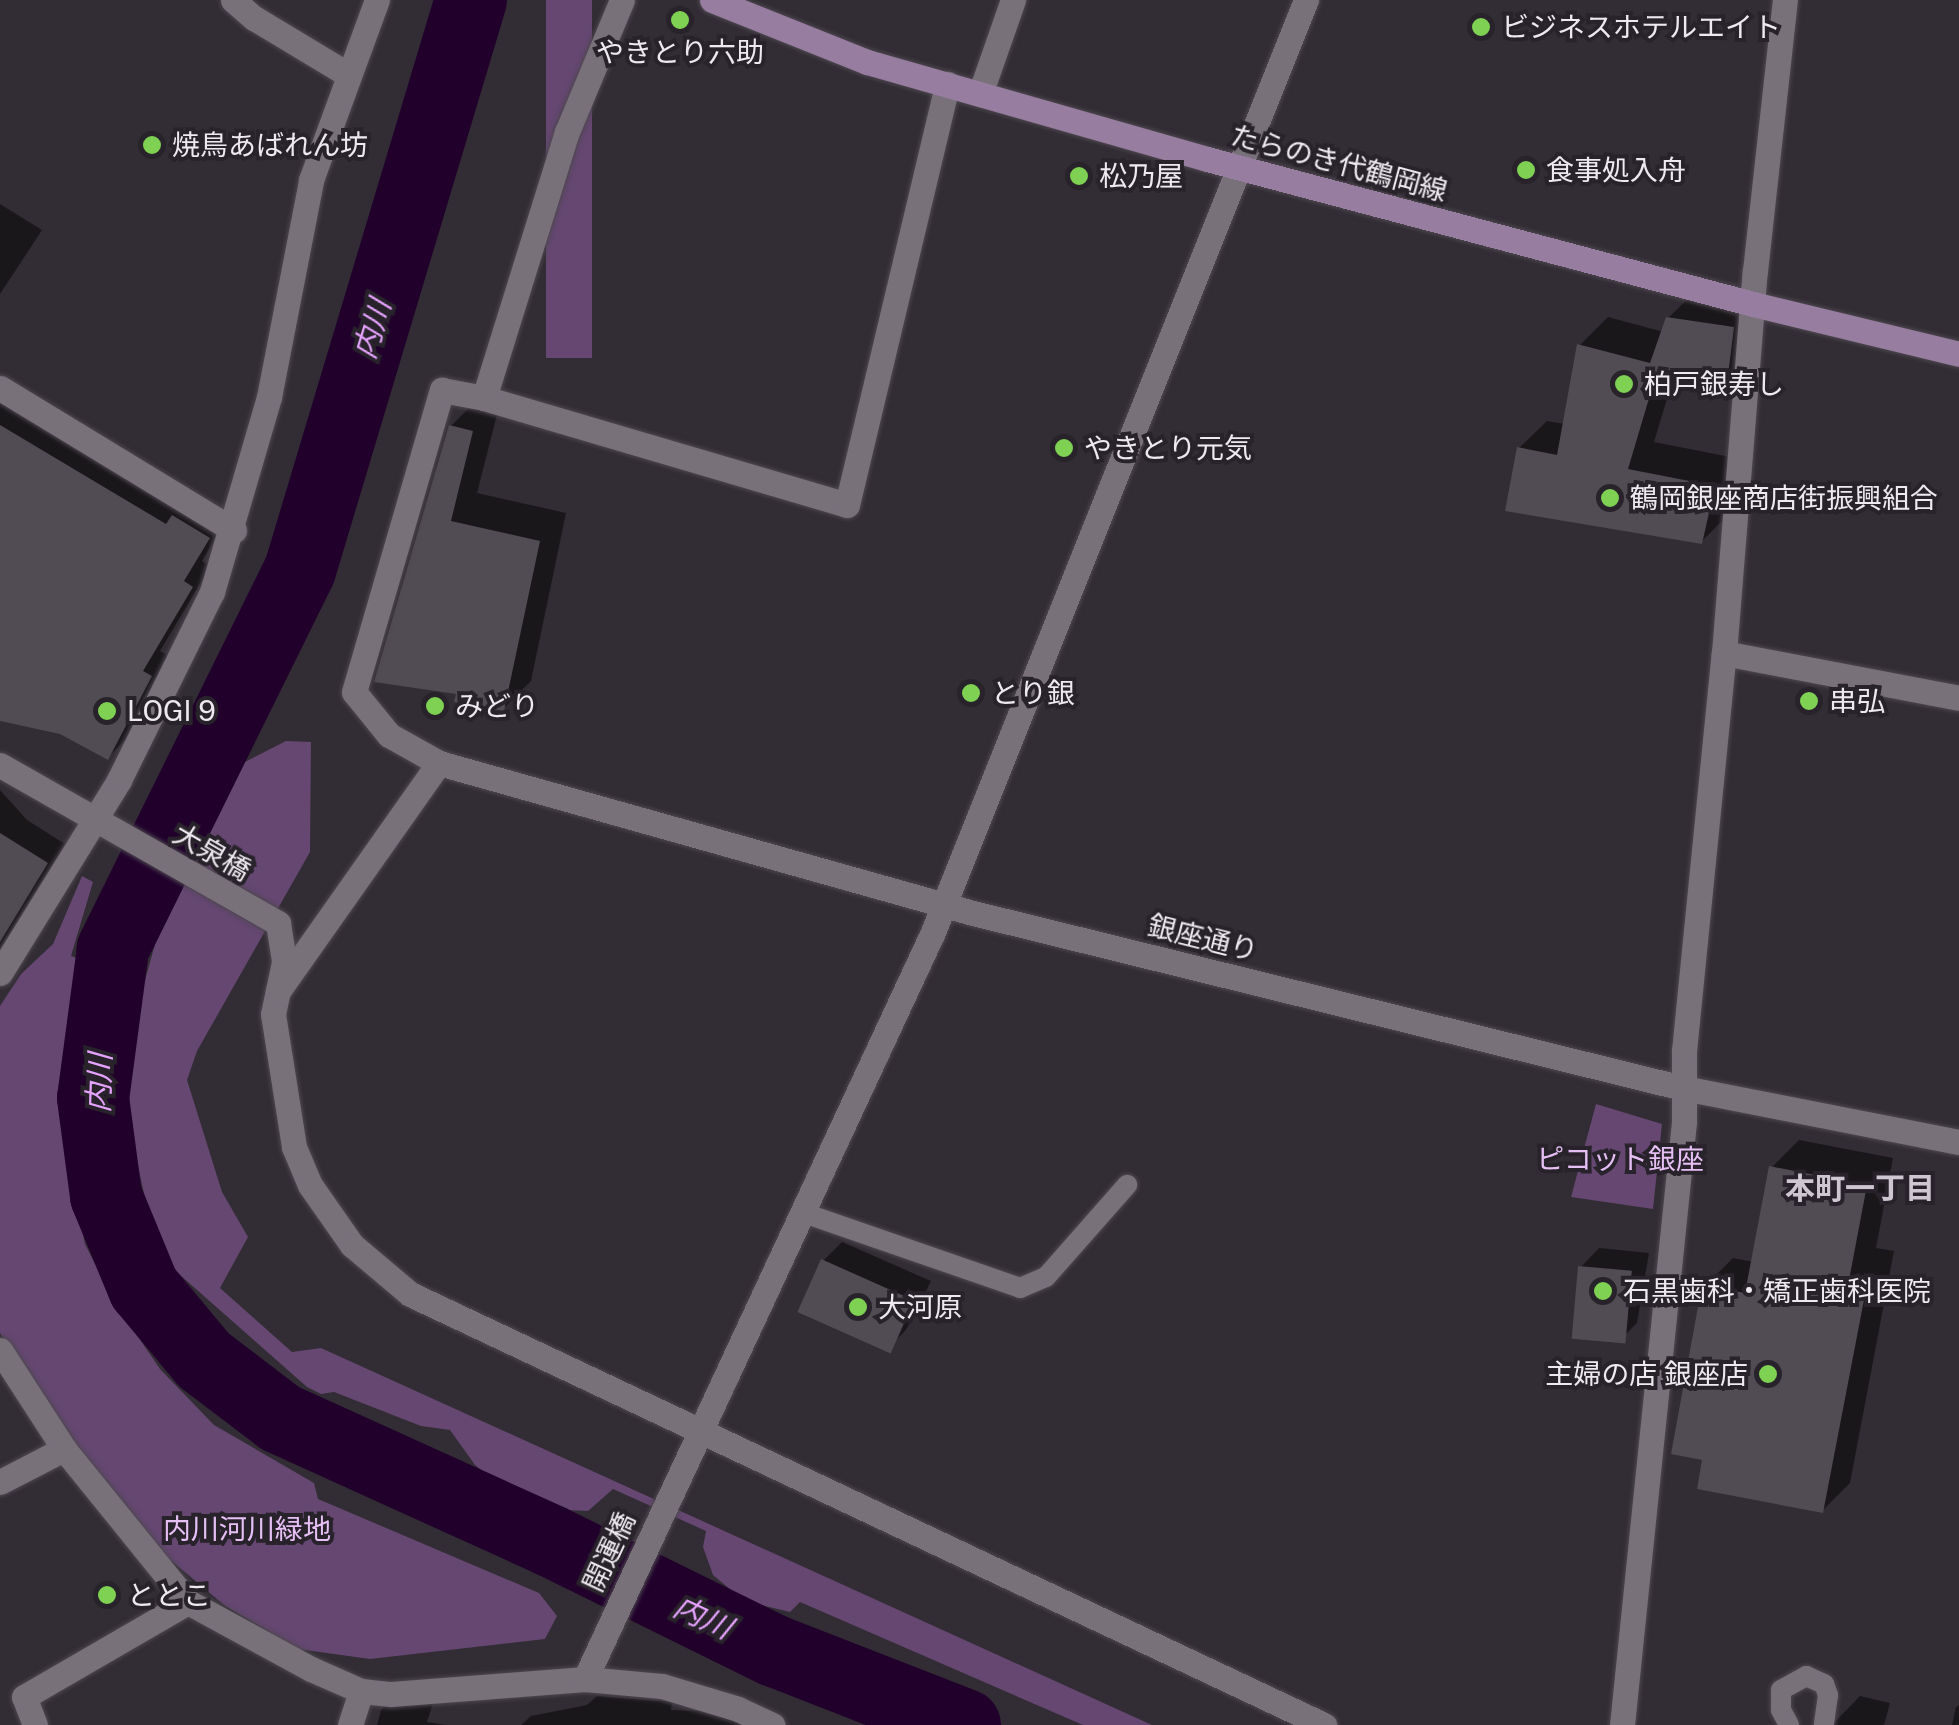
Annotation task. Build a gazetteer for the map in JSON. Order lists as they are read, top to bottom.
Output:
{
  "streets": {
    "main road": ["たらのき代鶴岡線"],
    "street": ["大泉橋", "銀座通り", "開運橋"]
  },
  "crossings": [
    ["たらのき代鶴岡線", "開運橋"],
    ["銀座通り", "開運橋"]
  ],
  "districts": ["本町一丁目"],
  "water": ["内川"],
  "parks": ["ピコット銀座", "内川河川緑地"],
  "places": [
    "やきとり六助",
    "ビジネスホテルエイト",
    "焼鳥あばれん坊",
    "食事処入舟",
    "松乃屋",
    "柏戸銀寿し",
    "やきとり元気",
    "鶴岡銀座商店街振興組合",
    "とり銀",
    "串弘",
    "みどり",
    "LOGI 9",
    "石黒歯科・矯正歯科医院",
    "大河原",
    "主婦の店 銀座店",
    "ととこ"
  ]
}
